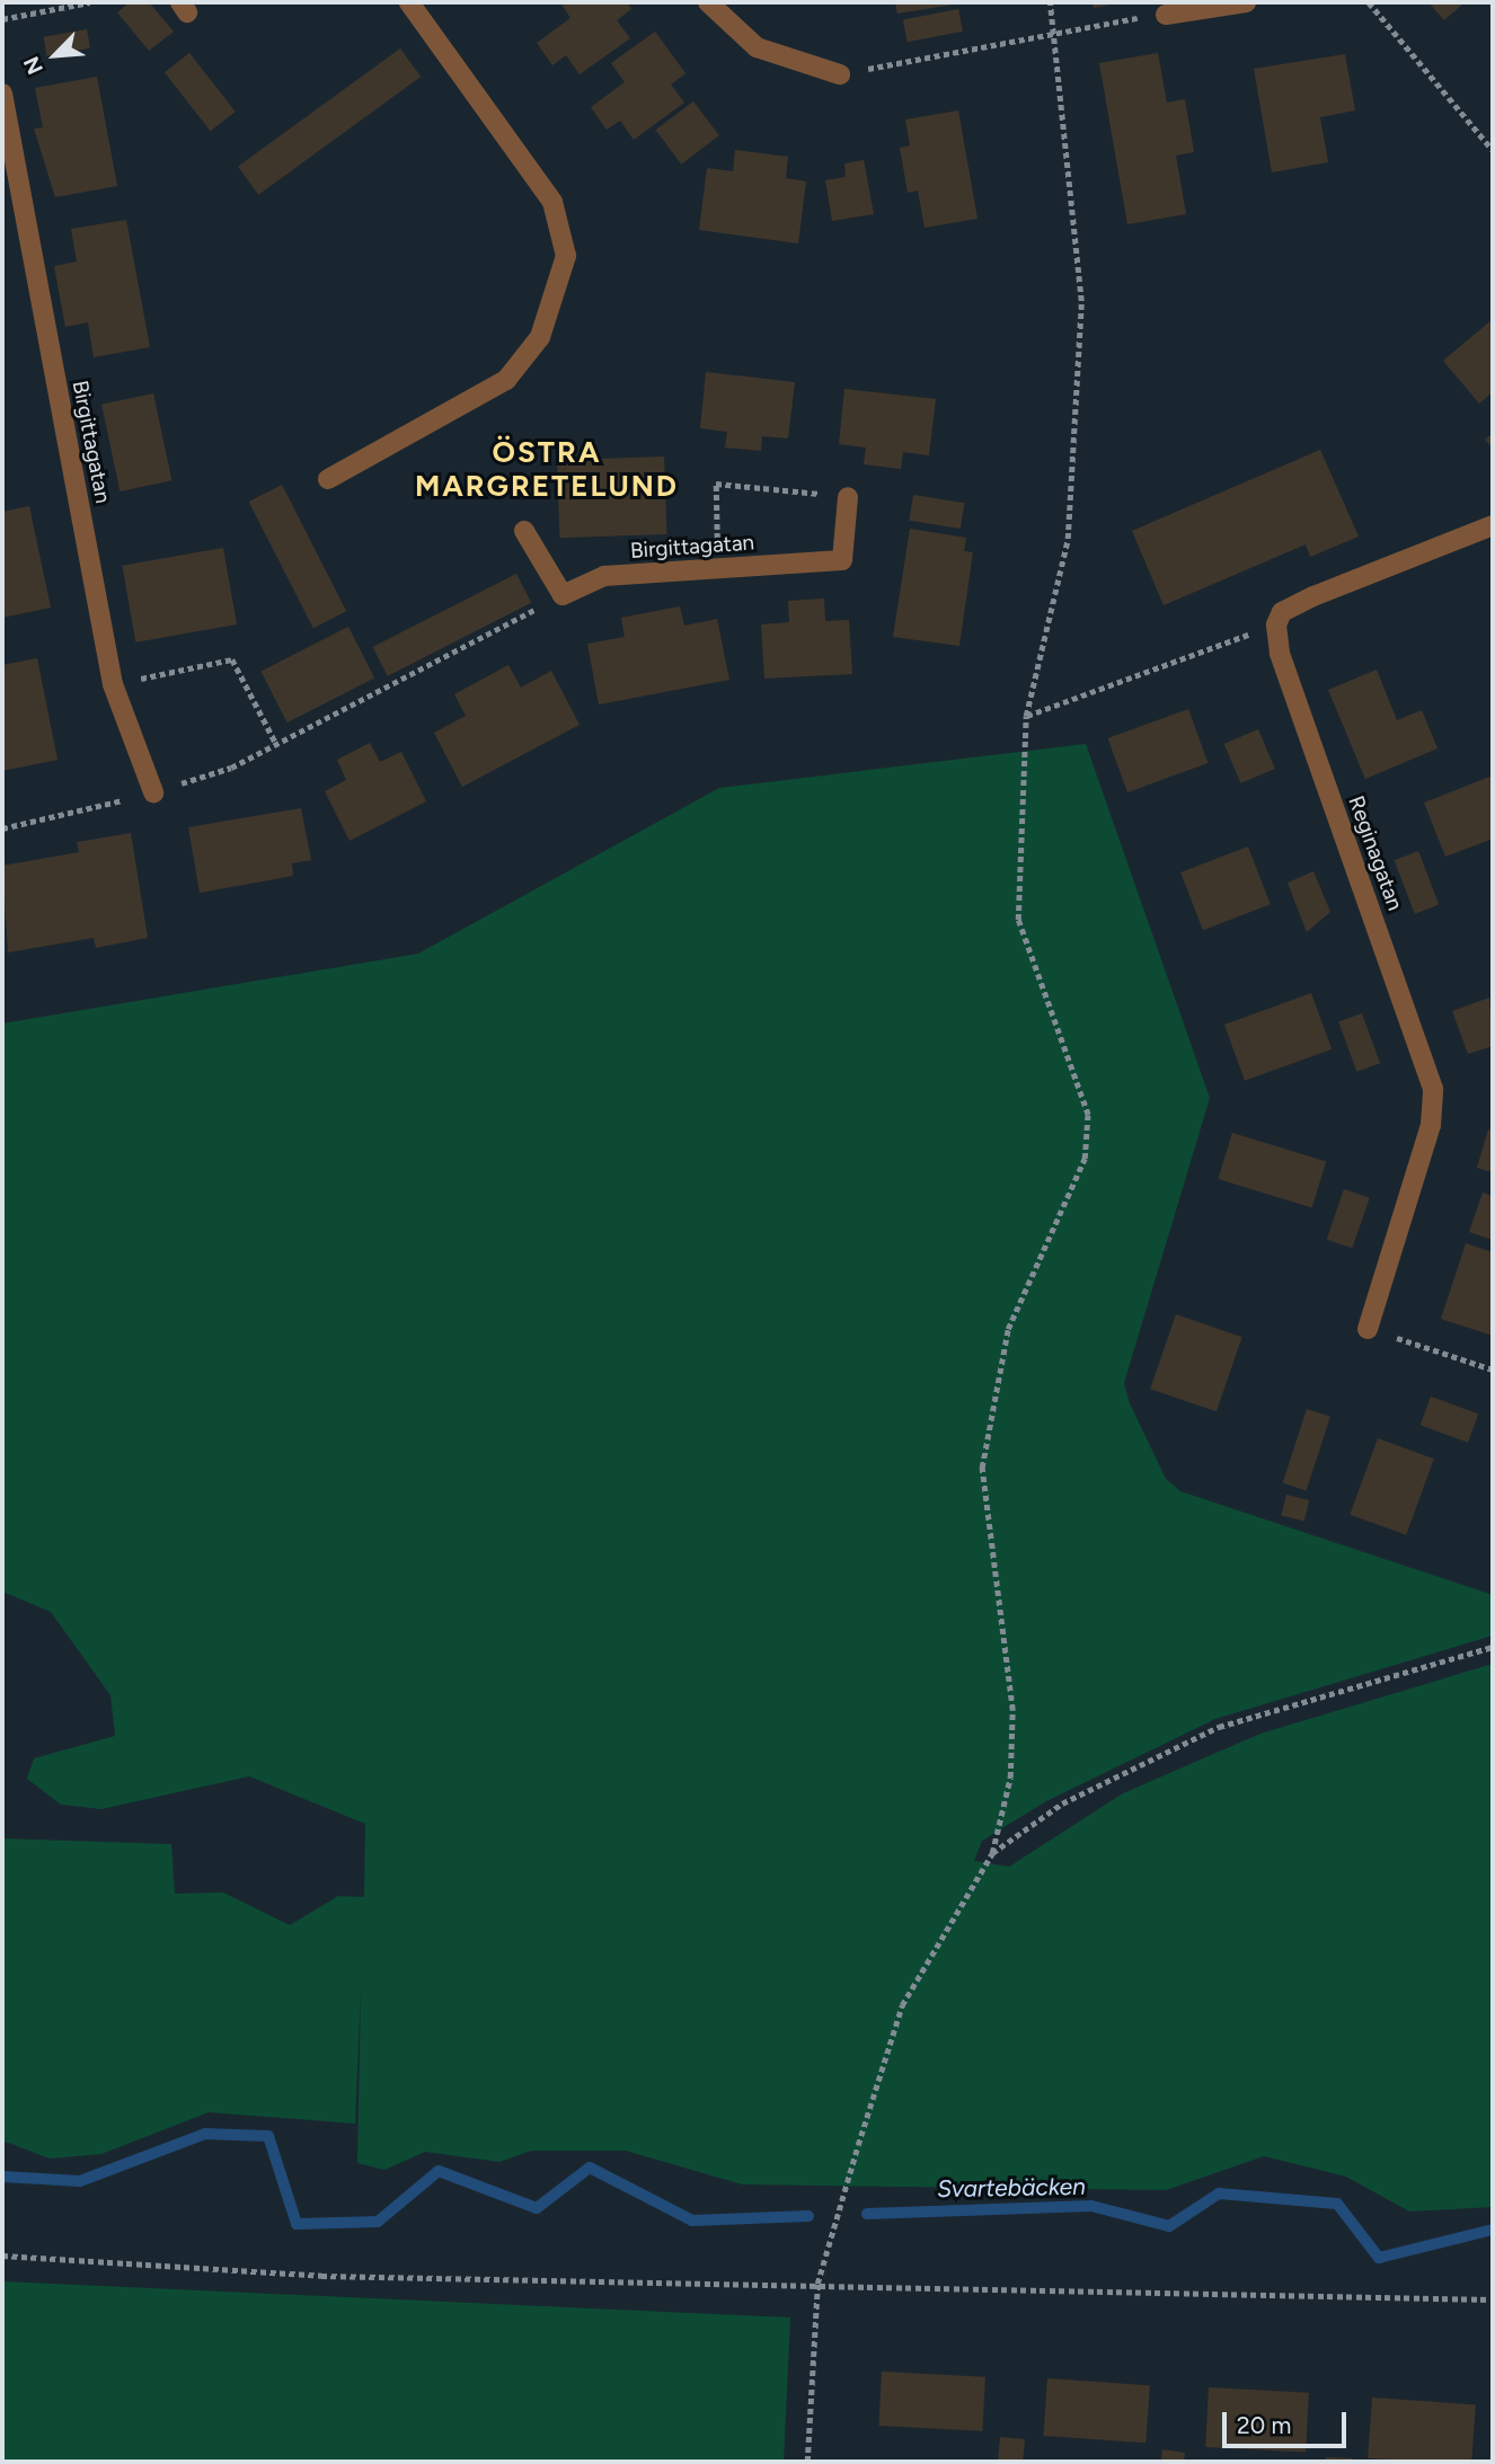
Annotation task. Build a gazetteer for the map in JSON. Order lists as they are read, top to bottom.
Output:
{
  "streets": {
    "street": ["Birgittagatan", "Reginagatan"]
  },
  "districts": ["ÖSTRA MARGRETELUND"],
  "water": ["Svartebäcken"],
  "scale_bar": "20 m",
  "north": "bottom left"
}
